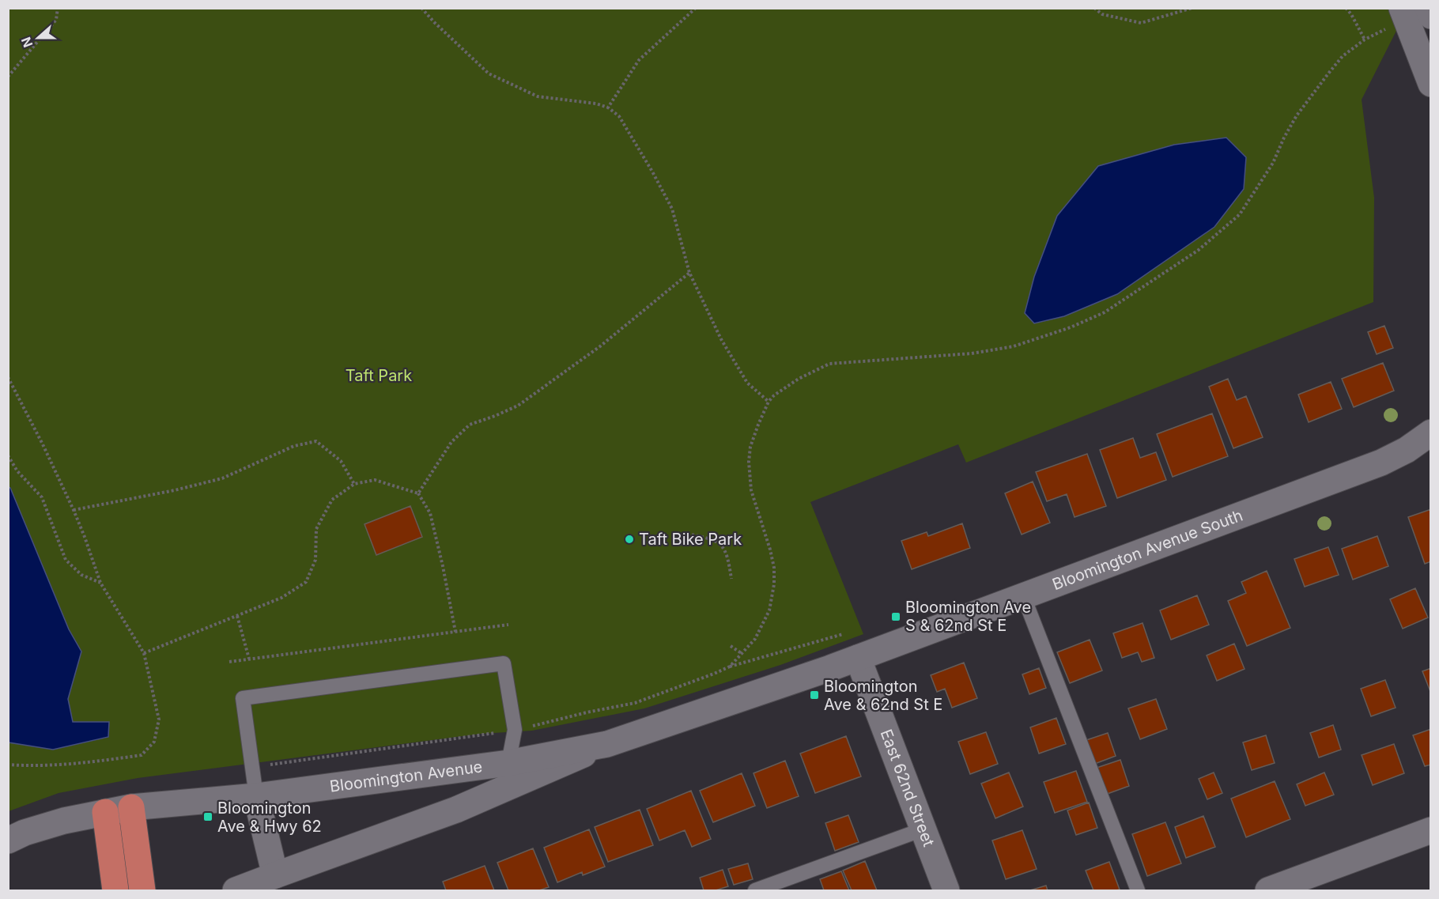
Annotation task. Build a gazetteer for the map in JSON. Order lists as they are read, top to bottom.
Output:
{
  "streets": {
    "street": ["Bloomington Avenue South", "Bloomington Avenue", "East 62nd Street"]
  },
  "crossings": [
    ["Bloomington Avenue South", "Bloomington Avenue"],
    ["Bloomington Avenue South", "East 62nd Street"],
    ["Bloomington Avenue", "East 62nd Street"]
  ],
  "parks": ["Taft Park"],
  "places": {
    "other": ["Taft Bike Park"],
    "transit": ["Bloomington Ave S & 62nd St E", "Bloomington Ave & 62nd St E", "Bloomington Ave & Hwy 62"]
  },
  "north": "left"
}
